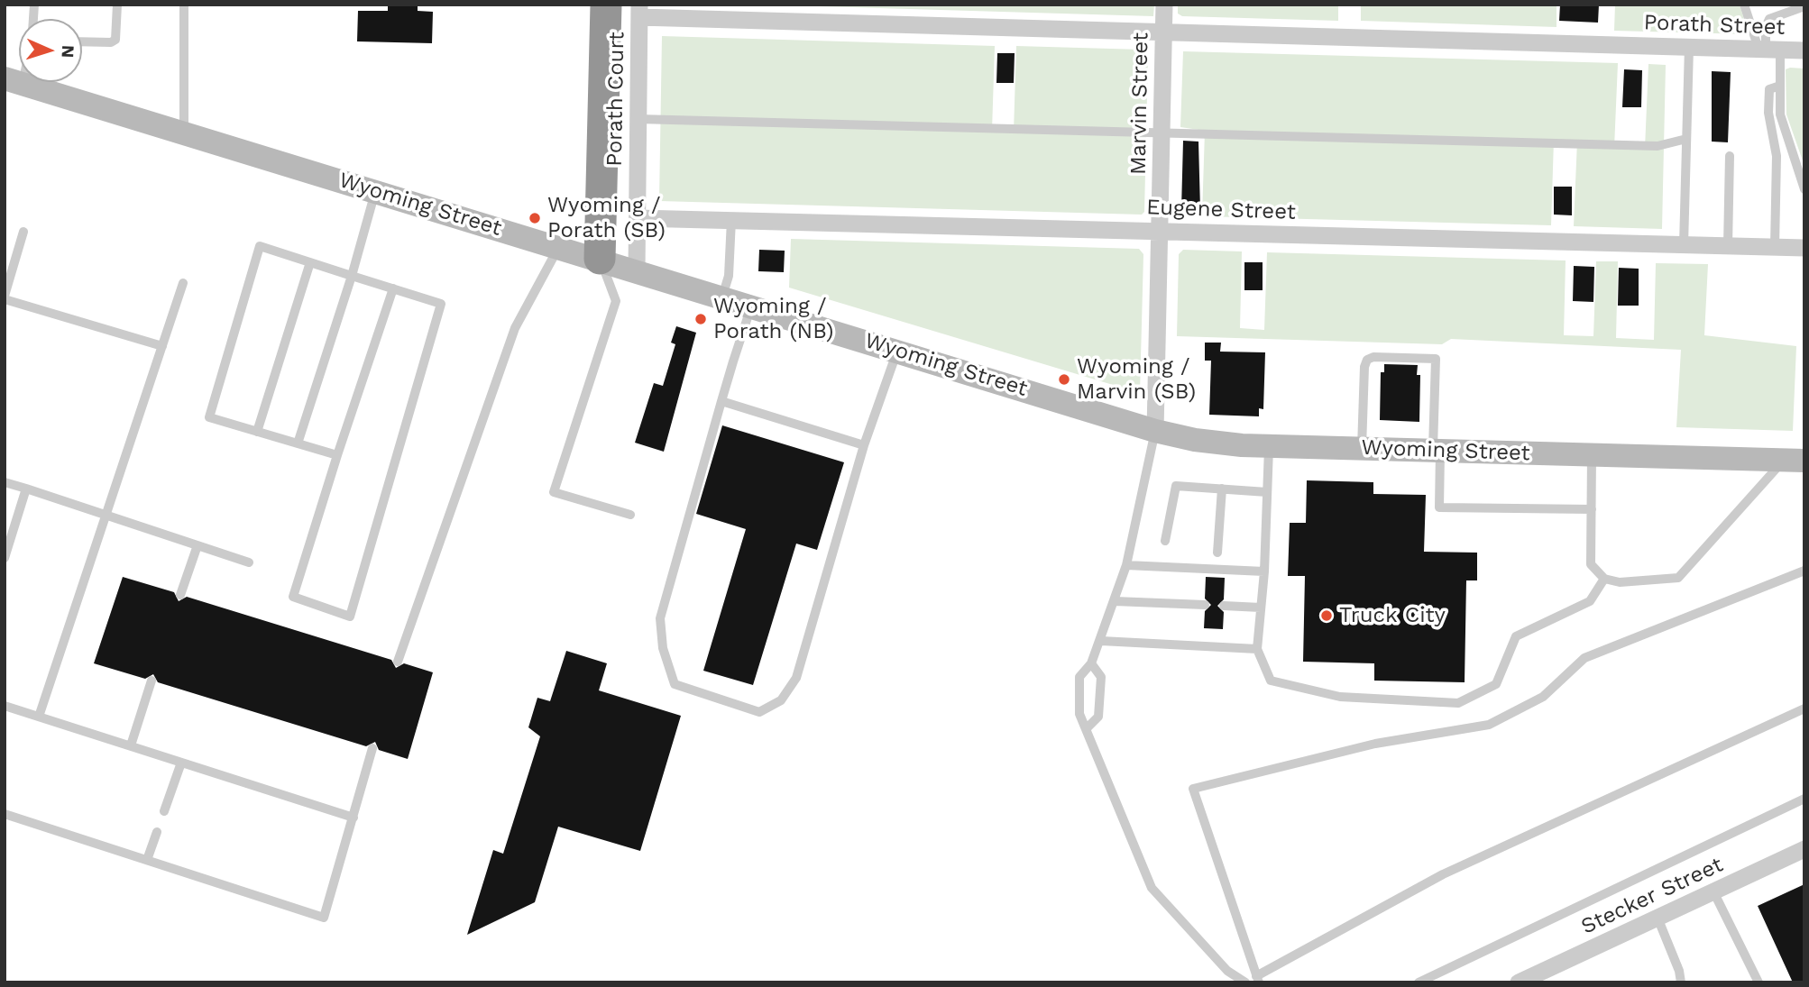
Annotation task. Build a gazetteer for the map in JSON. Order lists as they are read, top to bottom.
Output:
{
  "streets": {
    "main road": ["Wyoming Street"],
    "street": [
      "Porath Street",
      "Porath Court",
      "Marvin Street",
      "Eugene Street",
      "Stecker Street"
    ]
  },
  "crossings": [
    ["Porath Street", "Porath Court"],
    ["Porath Street", "Marvin Street"],
    ["Porath Court", "Wyoming Street"],
    ["Porath Court", "Eugene Street"],
    ["Marvin Street", "Wyoming Street"],
    ["Marvin Street", "Eugene Street"]
  ],
  "places": [
    "Wyoming / Porath (SB)",
    "Wyoming / Porath (NB)",
    "Wyoming / Marvin (SB)",
    "Truck City"
  ],
  "north": "right"
}
